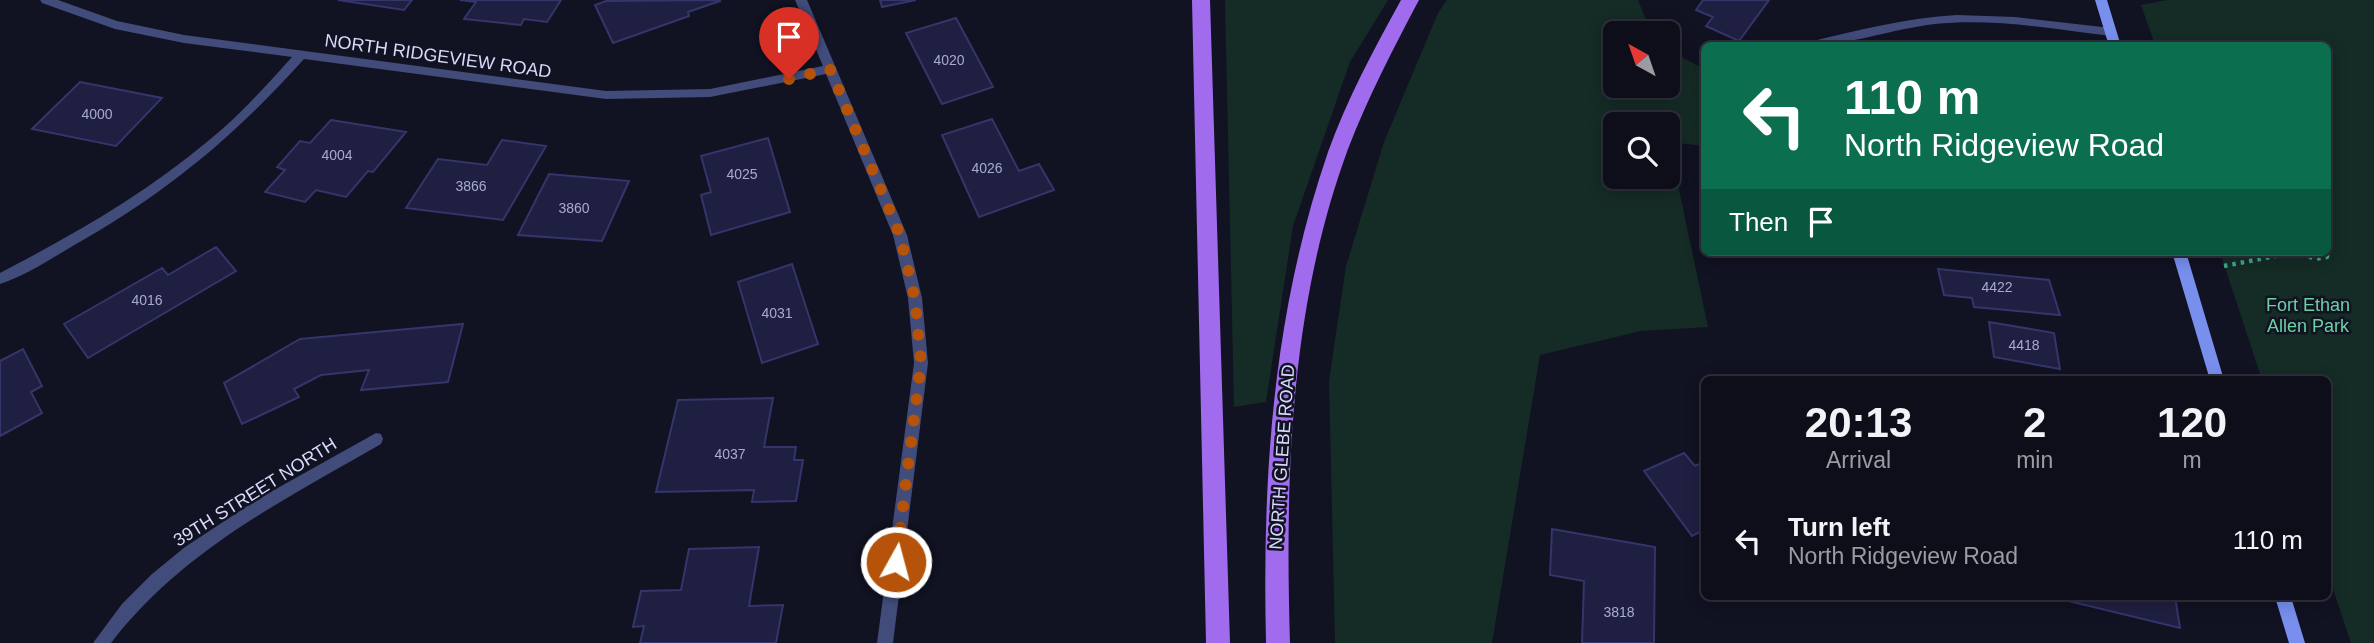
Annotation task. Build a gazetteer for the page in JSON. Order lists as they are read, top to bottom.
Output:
{
  "streets": {
    "main road": ["NORTH GLEBE ROAD"],
    "street": ["NORTH RIDGEVIEW ROAD", "39TH STREET NORTH"]
  },
  "parks": ["Fort Ethan Allen Park"],
  "house_numbers": [
    "4020",
    "4000",
    "4004",
    "4026",
    "4025",
    "3866",
    "3860",
    "4422",
    "4016",
    "4031",
    "4418",
    "4037",
    "3818"
  ],
  "north": "top left",
  "page": {
    "turn": ["110 m", "North Ridgeview Road"],
    "then": "Then",
    "eta": [
      "20:13",
      "Arrival",
      "2",
      "min",
      "120",
      "m"
    ],
    "list": [
      {
        "name": "Turn left",
        "note": "North Ridgeview Road",
        "value": "110 m"
      }
    ]
  }
}
